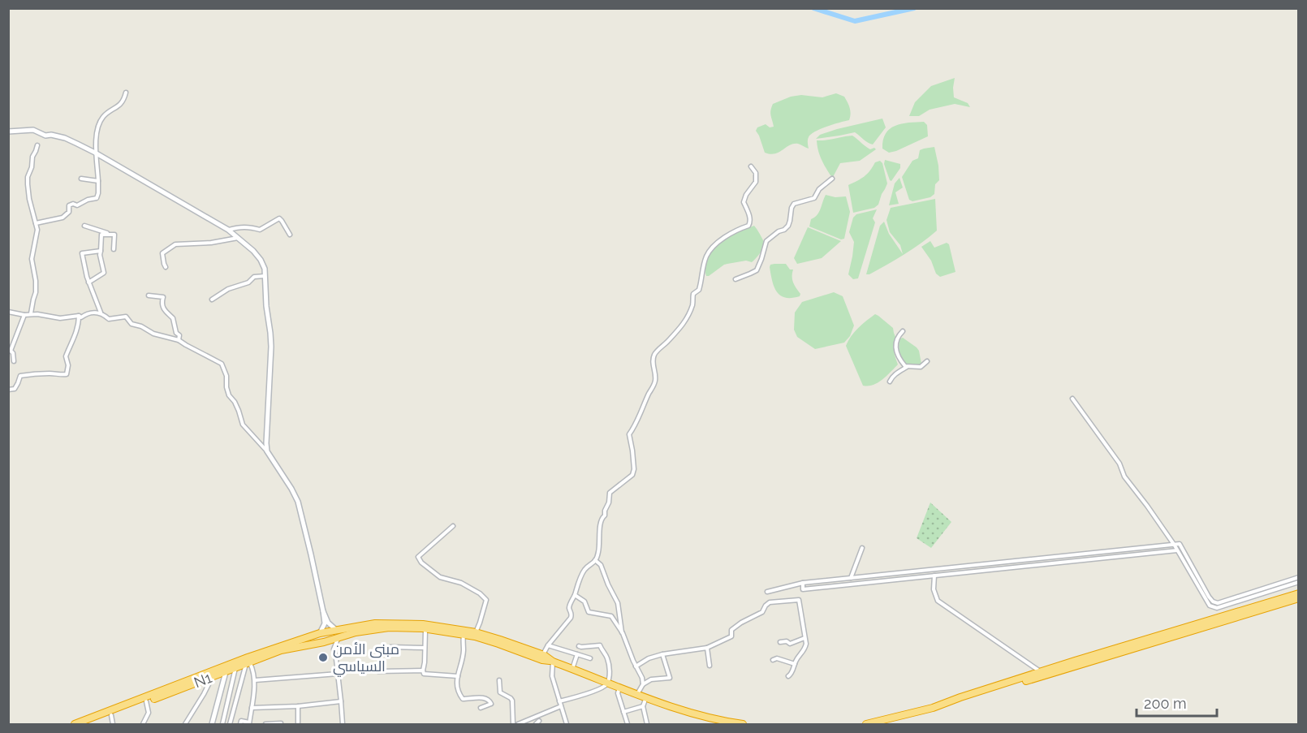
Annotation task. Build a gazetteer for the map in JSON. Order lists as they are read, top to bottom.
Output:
{
  "streets": {
    "highway": ["N1"]
  },
  "places": ["مبنى الأمن السياسي"],
  "scale_bar": "200 m"
}
